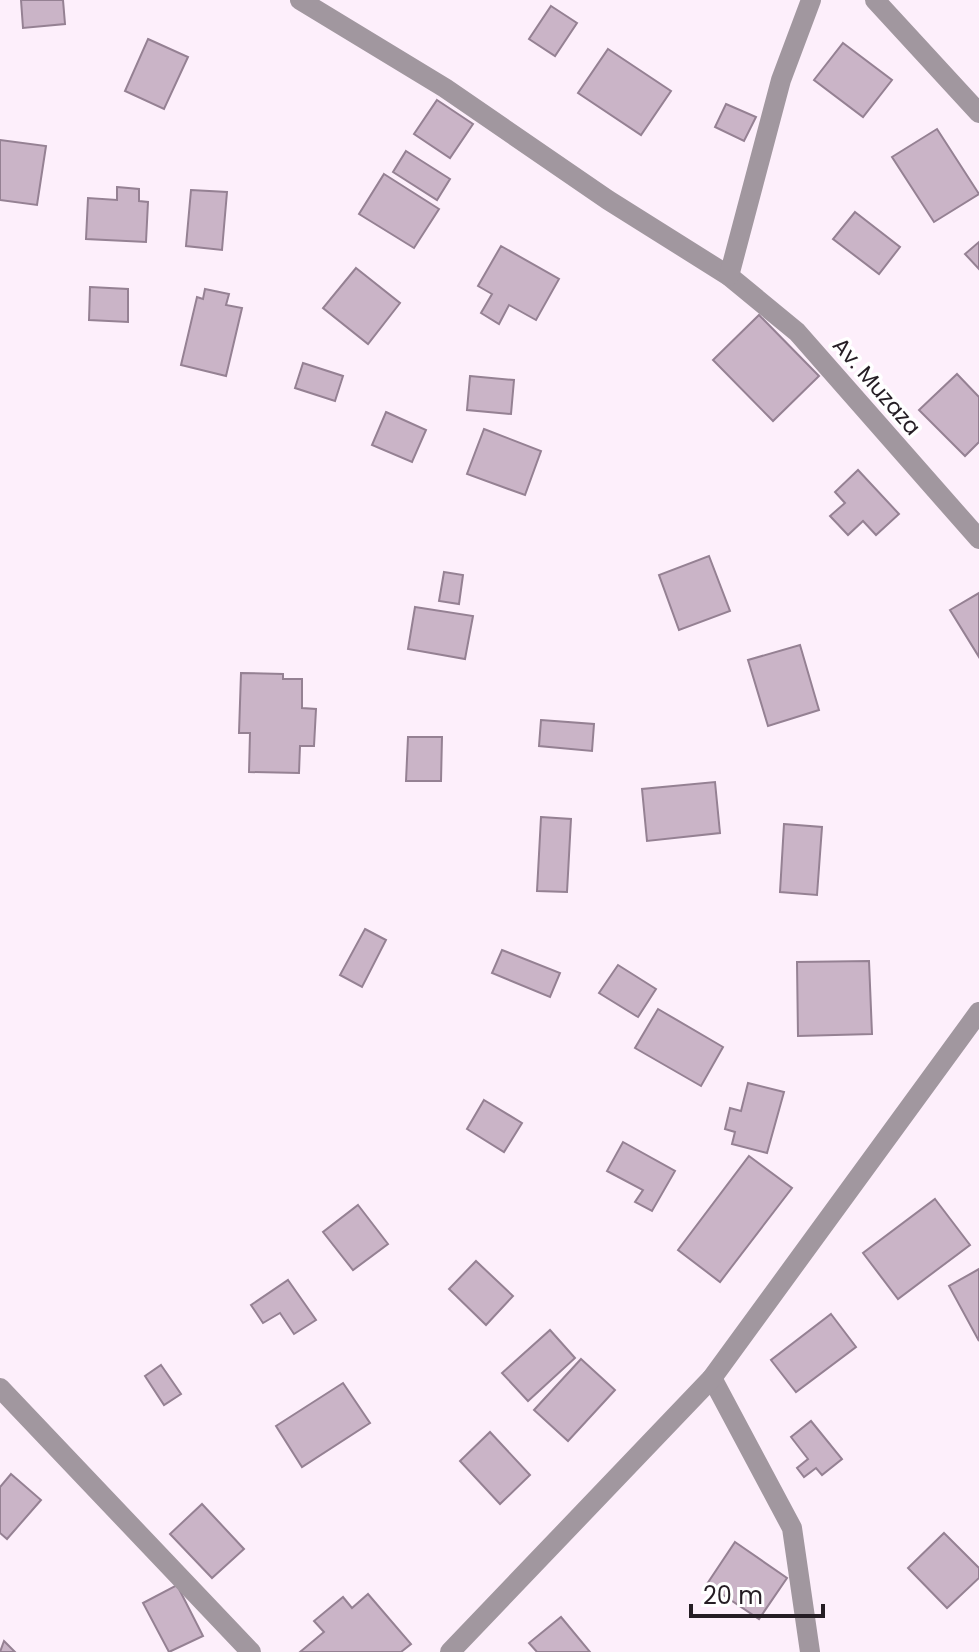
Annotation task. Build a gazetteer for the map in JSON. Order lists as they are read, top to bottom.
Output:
{
  "streets": {
    "street": ["Av. Muzaza"]
  },
  "scale_bar": "20 m"
}
